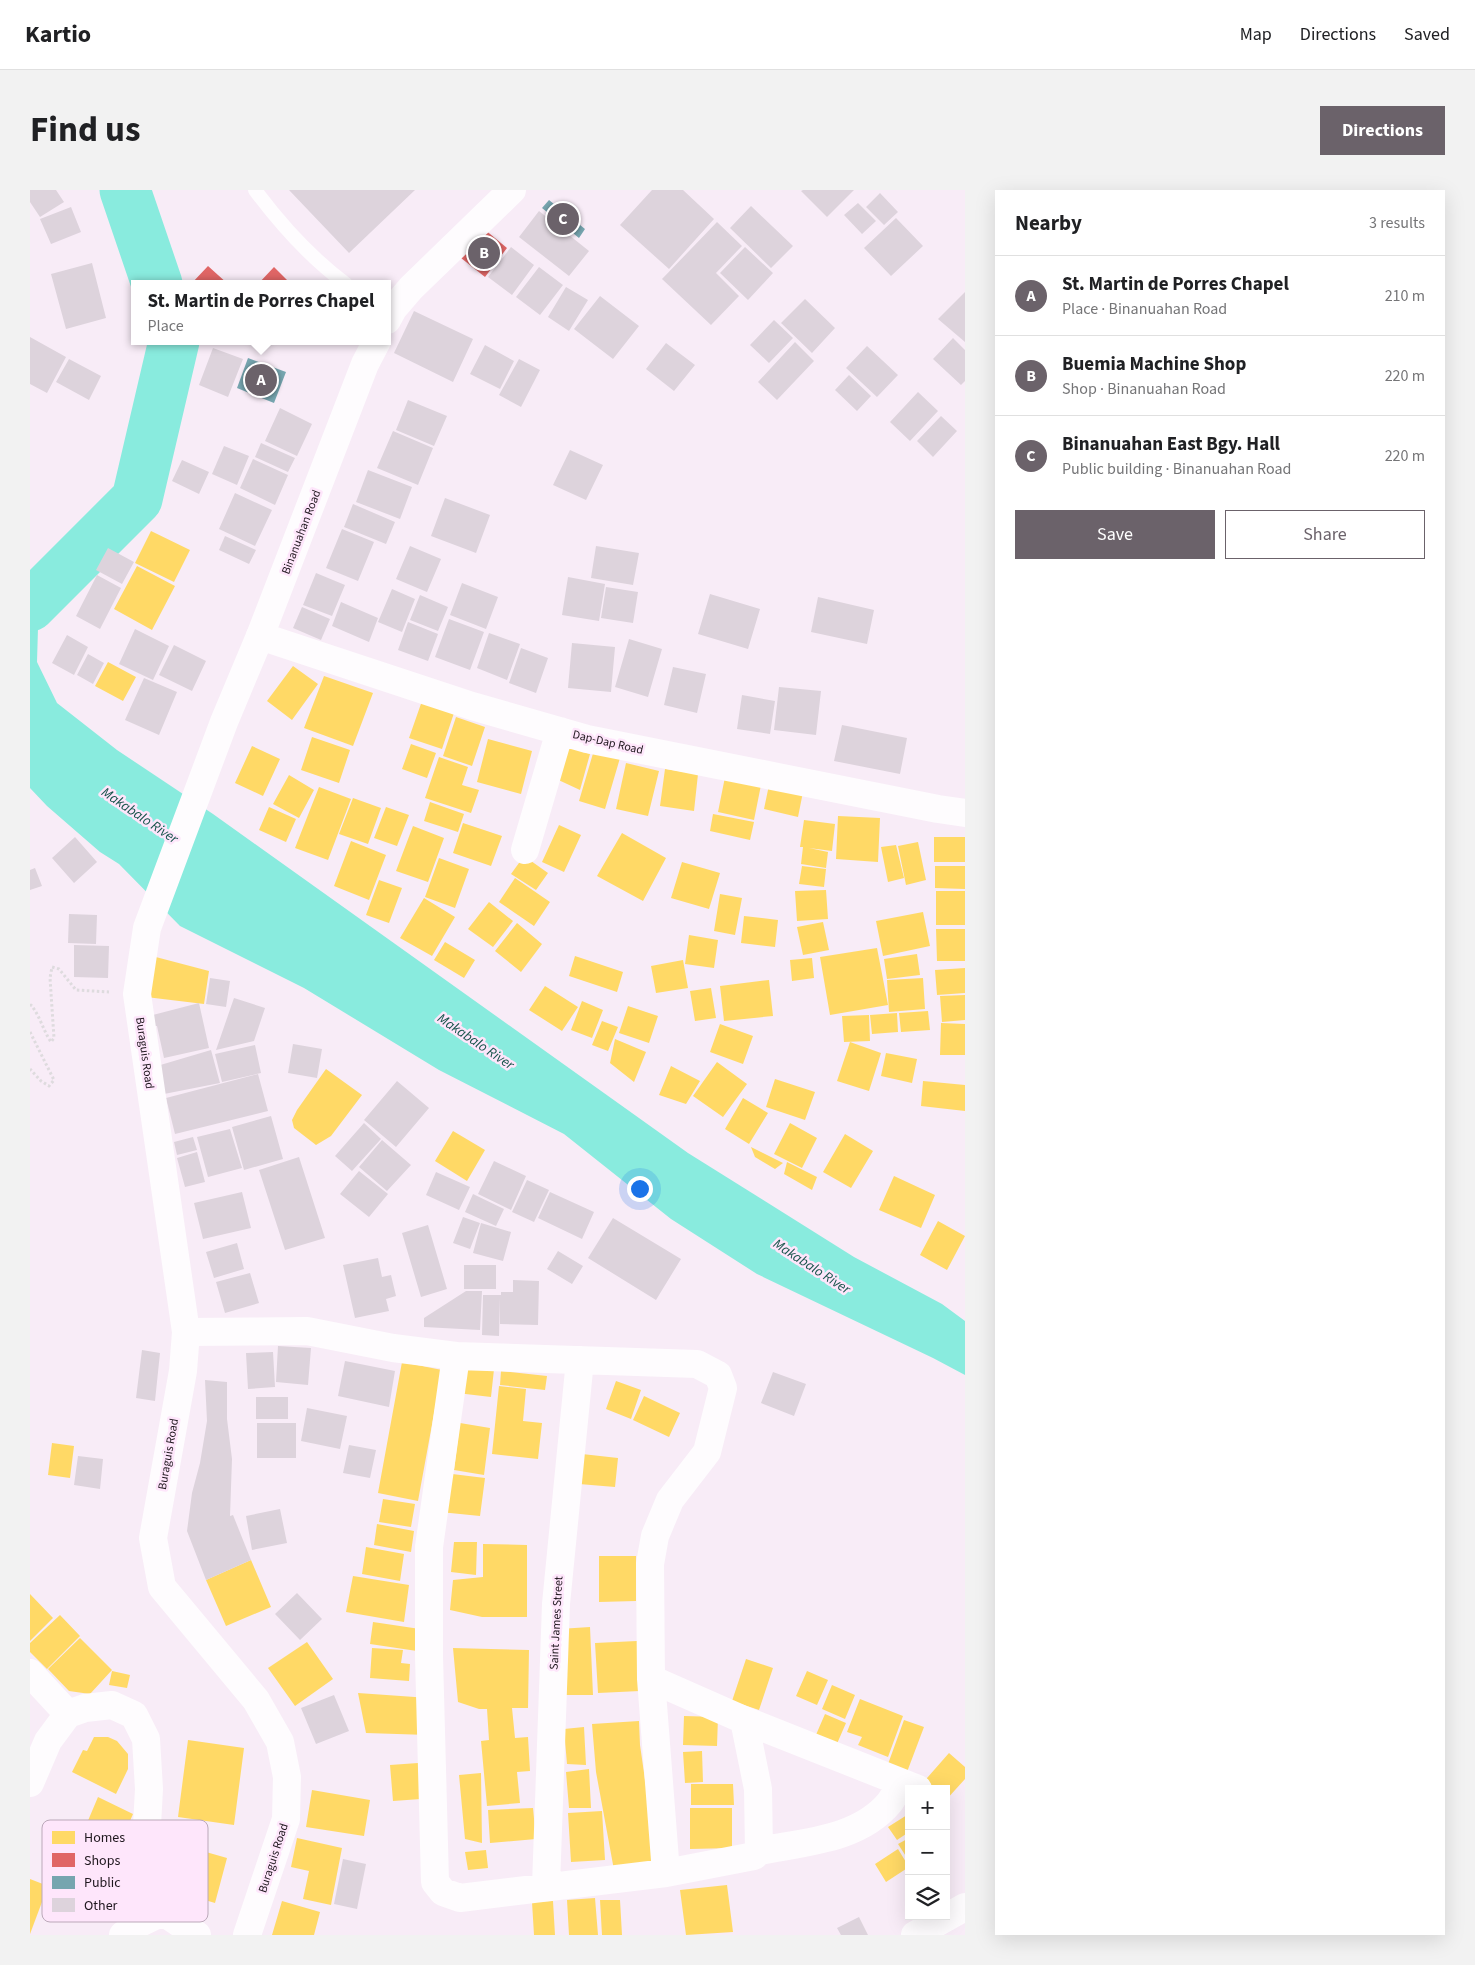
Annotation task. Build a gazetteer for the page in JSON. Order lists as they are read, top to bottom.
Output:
{
  "streets": {
    "street": [
      "Binanuahan Road",
      "Dap-Dap Road",
      "Buraguis Road",
      "Saint James Street"
    ]
  },
  "crossings": [
    ["Binanuahan Road", "Dap-Dap Road"],
    ["Binanuahan Road", "Buraguis Road"]
  ],
  "water": ["Makabalo River"],
  "legend": [
    "Homes",
    "Shops",
    "Public",
    "Other"
  ],
  "page": {
    "header": "Kartio",
    "nav": ["Map", "Directions", "Saved"],
    "title": "Find us",
    "buttons": [
      "Directions",
      ["Save", "Share"]
    ],
    "heading": ["Nearby", "3 results"],
    "pins": ["C", "B", "A"],
    "list": [
      {
        "mark": "A",
        "name": "St. Martin de Porres Chapel",
        "note": "Place · Binanuahan Road",
        "value": "210 m"
      },
      {
        "mark": "B",
        "name": "Buemia Machine Shop",
        "note": "Shop · Binanuahan Road",
        "value": "220 m"
      },
      {
        "mark": "C",
        "name": "Binanuahan East Bgy. Hall",
        "note": "Public building · Binanuahan Road",
        "value": "220 m"
      }
    ],
    "popup": ["St. Martin de Porres Chapel", "Place"],
    "map_buttons": ["+", "−"]
  }
}
